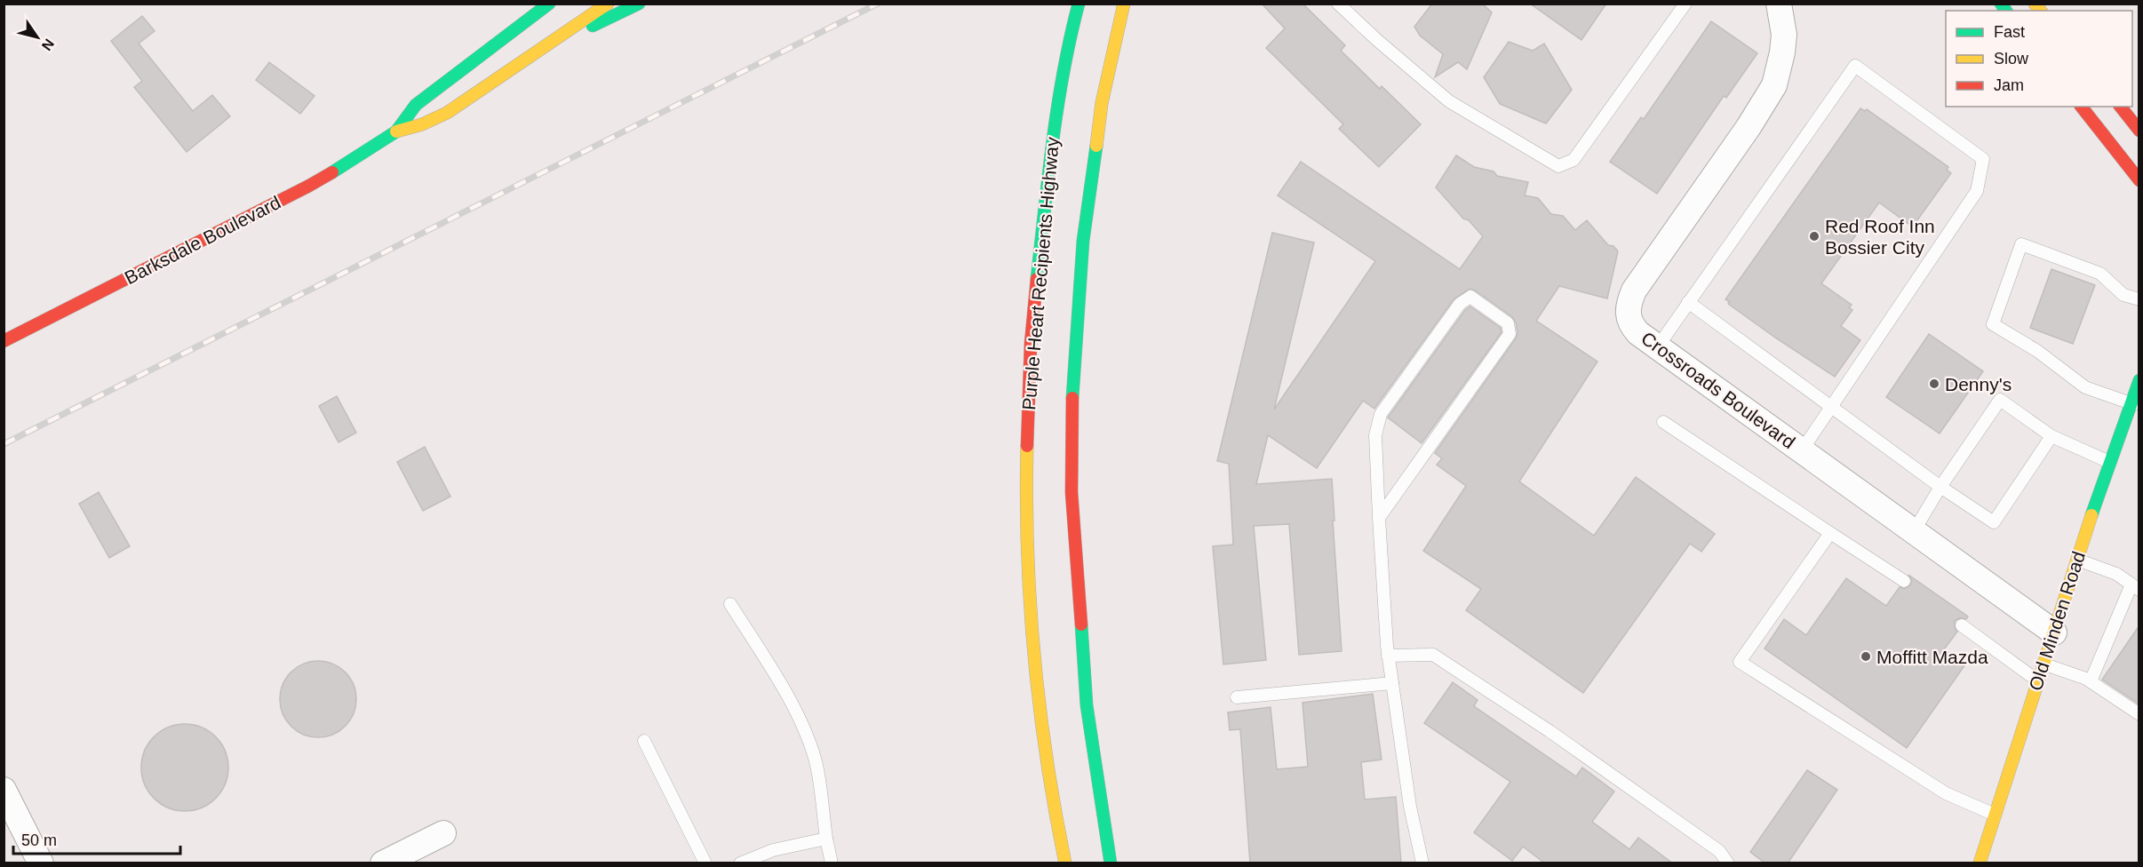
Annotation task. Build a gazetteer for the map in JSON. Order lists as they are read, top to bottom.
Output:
{
  "streets": {
    "main road": ["Barksdale Boulevard", "Purple Heart Recipients Highway", "Old Minden Road"],
    "street": ["Crossroads Boulevard"]
  },
  "crossings": [
    ["Crossroads Boulevard", "Old Minden Road"]
  ],
  "places": ["Red Roof Inn Bossier City", "Denny's", "Moffitt Mazda"],
  "legend": ["Fast", "Slow", "Jam"],
  "scale_bar": "50 m",
  "north": "bottom right"
}
